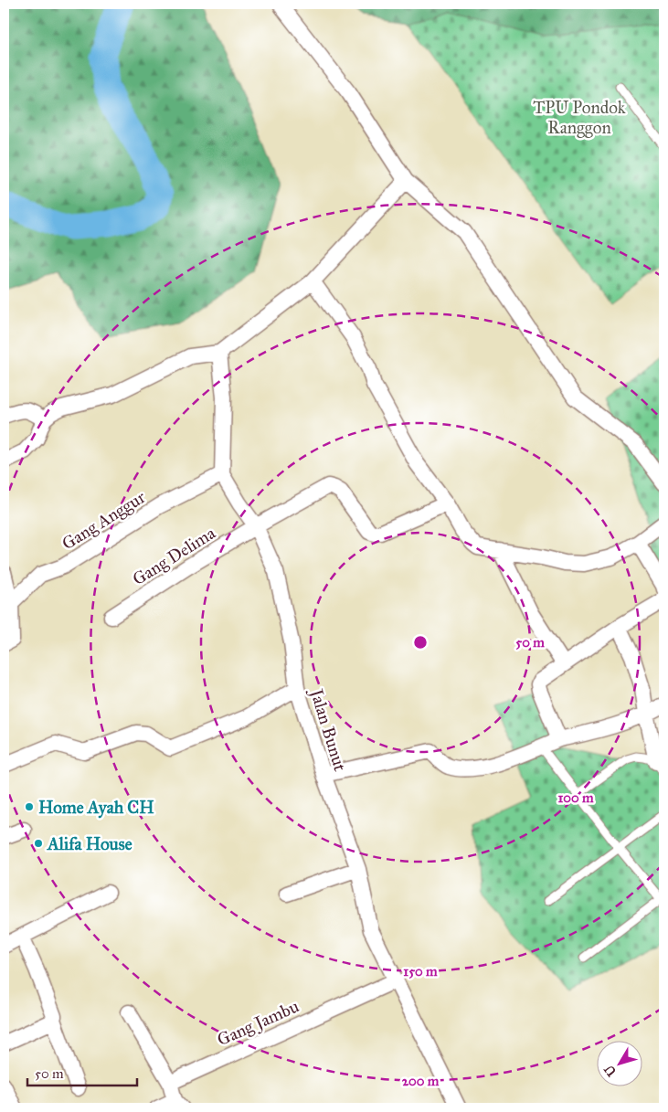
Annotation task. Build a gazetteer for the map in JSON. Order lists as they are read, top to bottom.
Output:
{
  "streets": {
    "street": [
      "Gang Anggur",
      "Gang Delima",
      "Jalan Bunut",
      "Gang Jambu"
    ]
  },
  "crossings": [
    ["Gang Anggur", "Jalan Bunut"],
    ["Gang Delima", "Jalan Bunut"],
    ["Jalan Bunut", "Gang Jambu"]
  ],
  "parks": ["TPU Pondok Ranggon"],
  "places": ["Home Ayah CH", "Alifa House"],
  "scale_bar": "50 m",
  "north": "bottom left",
  "rings": [
    "50 m",
    "100 m",
    "150 m",
    "200 m"
  ]
}
